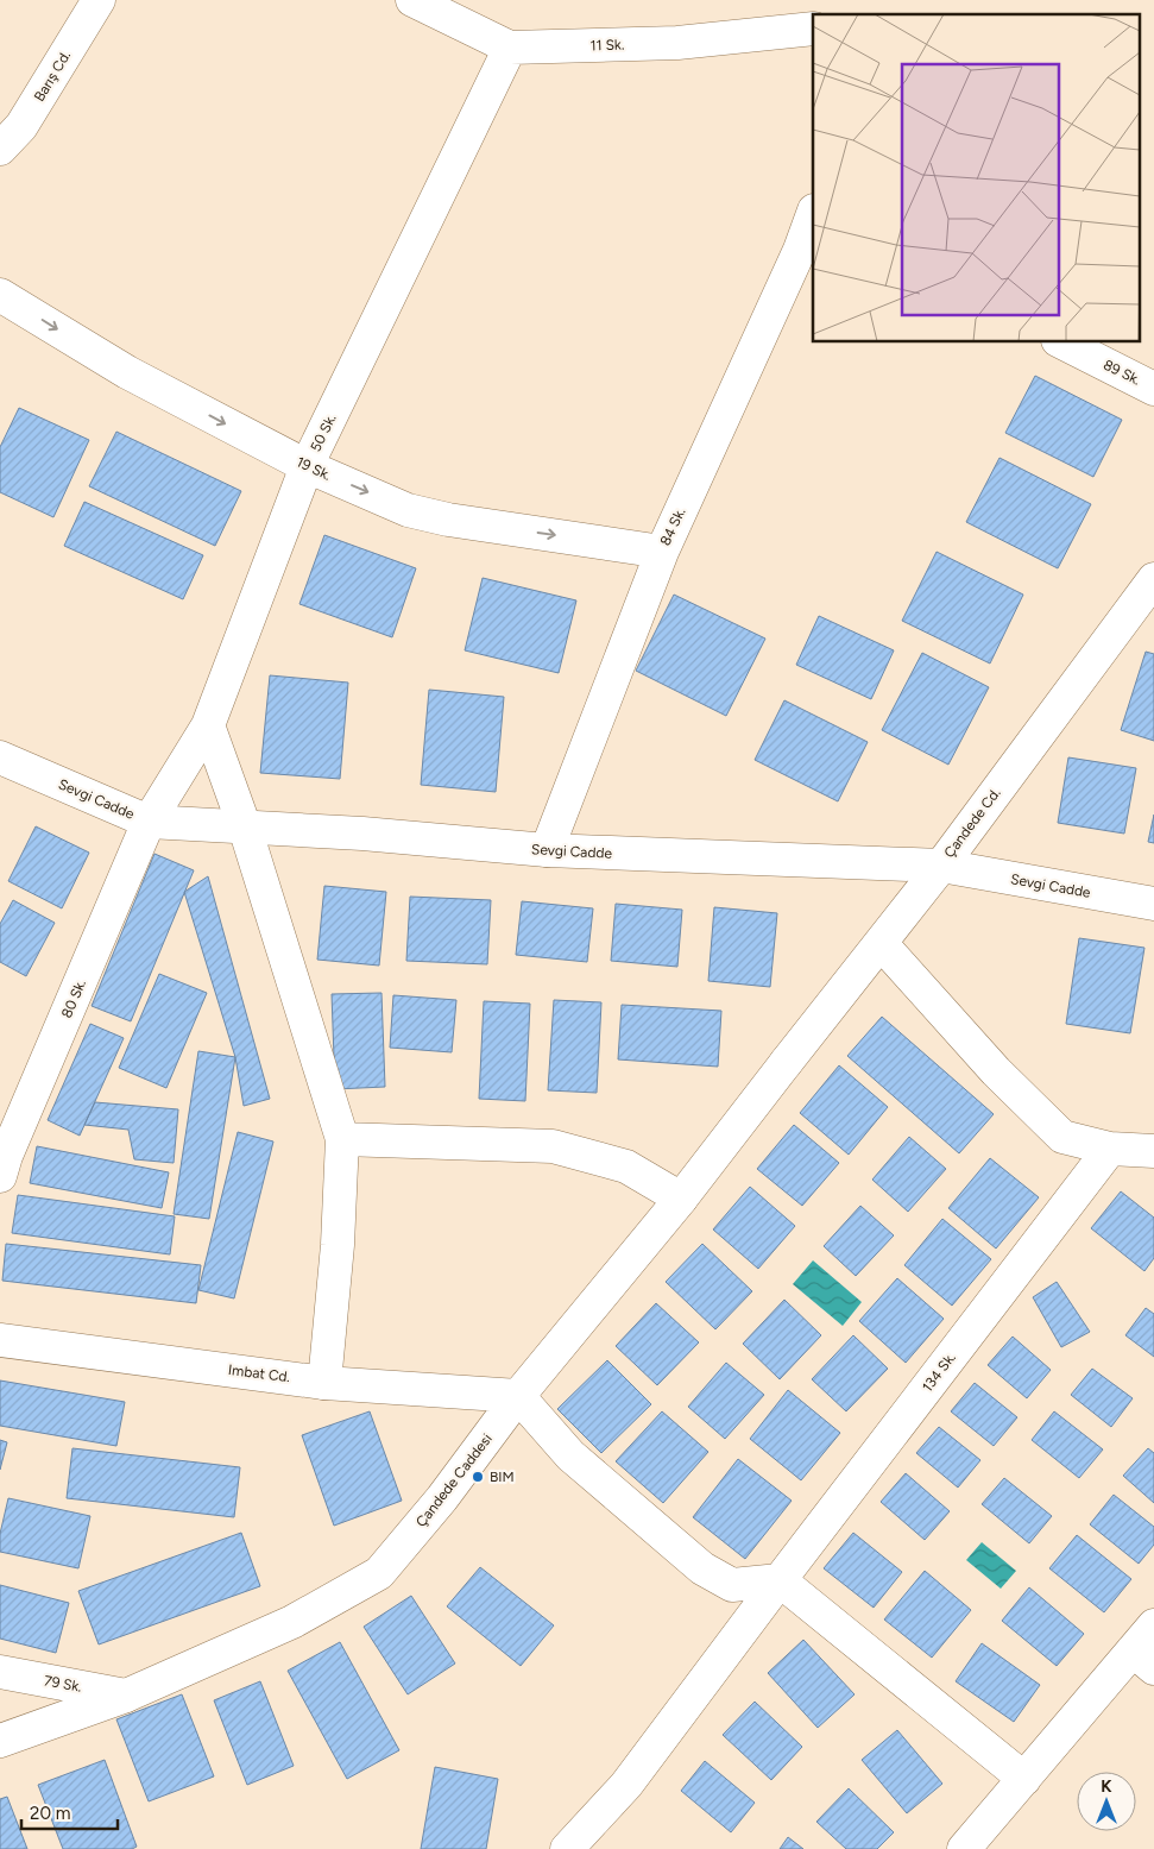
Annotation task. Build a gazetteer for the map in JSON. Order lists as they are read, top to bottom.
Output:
{
  "streets": {
    "street": [
      "11 Sk.",
      "Barış Cd.",
      "89 Sk.",
      "50 Sk.",
      "19 Sk.",
      "84 Sk.",
      "Sevgi Cadde",
      "Çandede Cd.",
      "80 Sk.",
      "134 Sk.",
      "Imbat Cd.",
      "Çandede Caddesi",
      "79 Sk."
    ]
  },
  "crossings": [
    ["11 Sk.", "50 Sk."],
    ["50 Sk.", "19 Sk."],
    ["50 Sk.", "Sevgi Cadde"],
    ["50 Sk.", "80 Sk."],
    ["19 Sk.", "84 Sk."],
    ["84 Sk.", "Sevgi Cadde"],
    ["Sevgi Cadde", "Çandede Cd."],
    ["Sevgi Cadde", "80 Sk."],
    ["Çandede Cd.", "Çandede Caddesi"],
    ["Imbat Cd.", "Çandede Caddesi"],
    ["Çandede Caddesi", "79 Sk."]
  ],
  "one_way": ["19 Sk."],
  "places": ["BIM"],
  "scale_bar": "20 m",
  "north": "top"
}
